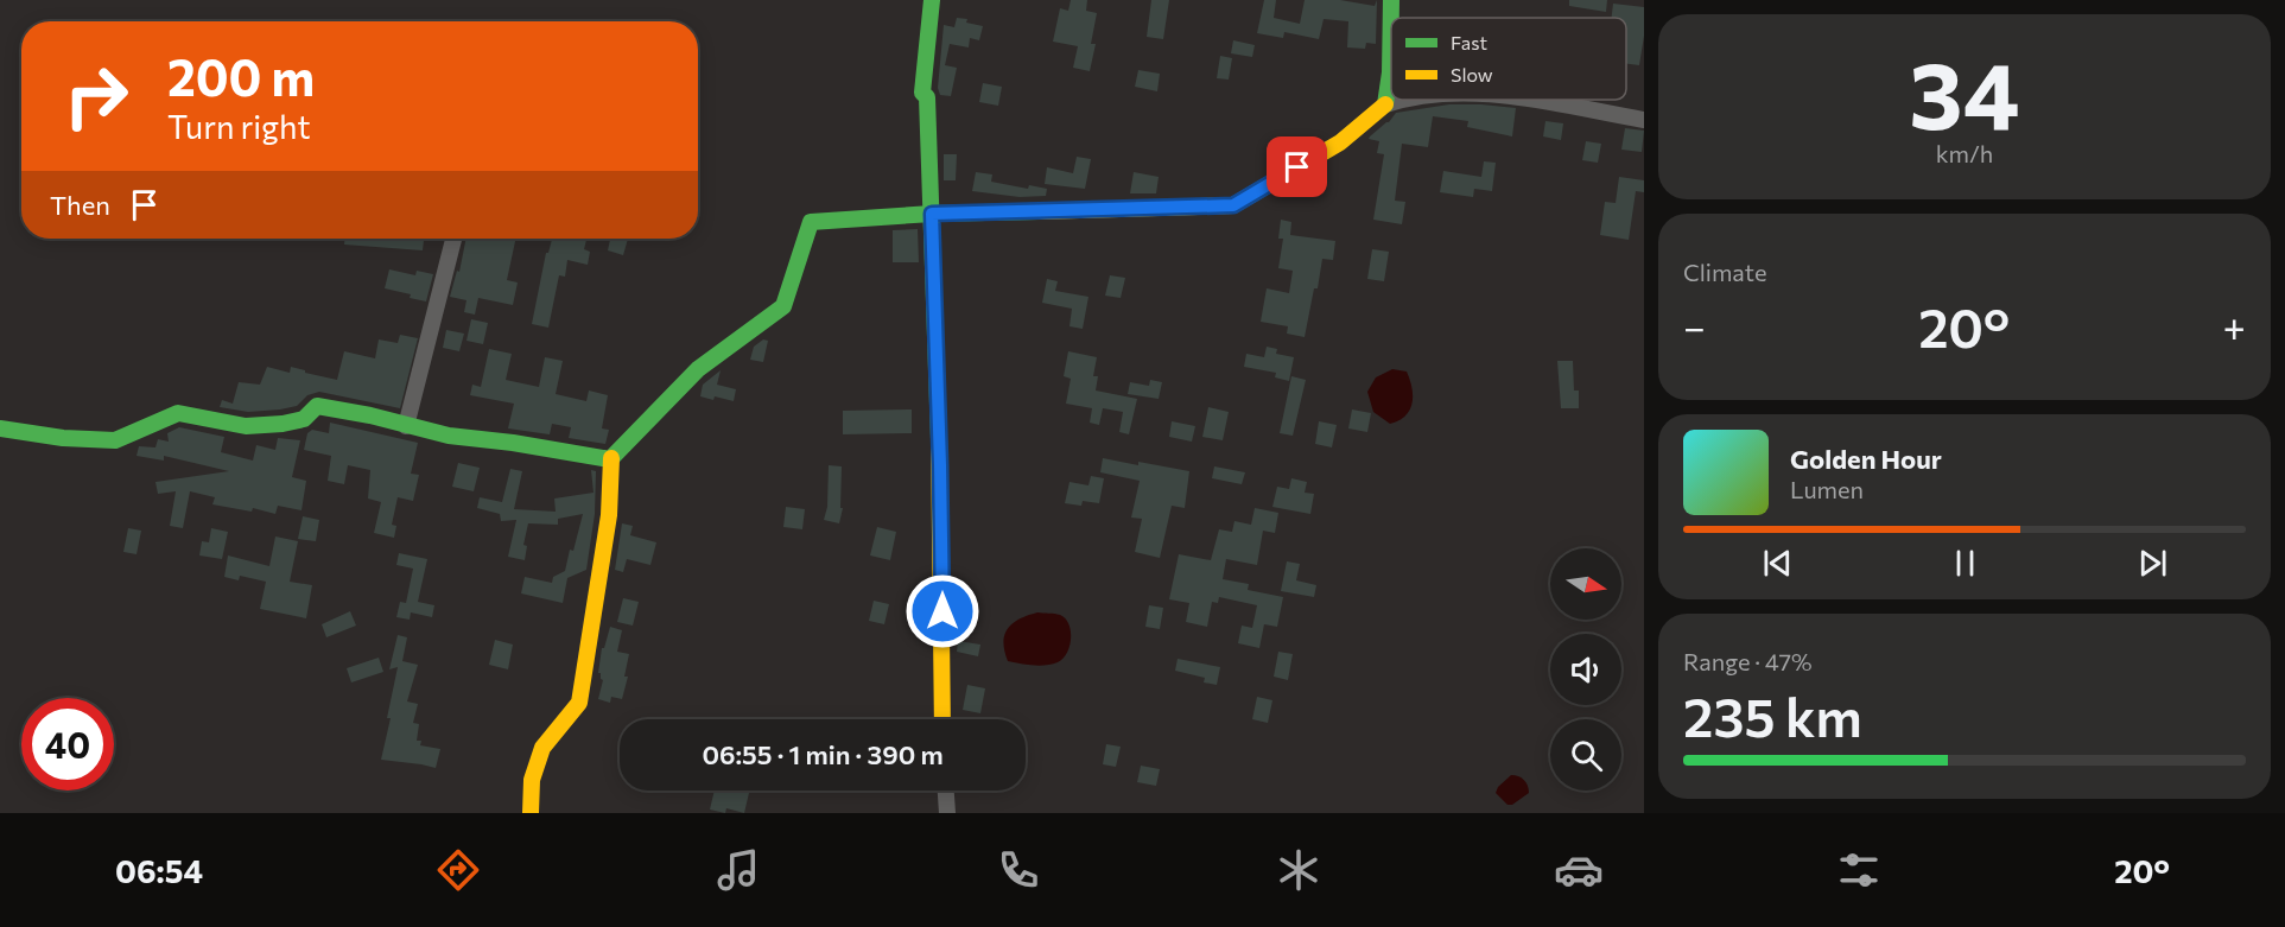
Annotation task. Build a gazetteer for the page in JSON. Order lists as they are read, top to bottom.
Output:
{
  "legend": ["Fast", "Slow"],
  "north": "right",
  "page": {
    "tile": [
      ["34", "km/h"],
      "Climate",
      ["Range · 47%", "235 km"]
    ],
    "turn": ["200 m", "Turn right"],
    "then": "Then",
    "heat": ["−", "20°", "+"],
    "song": ["Golden Hour", "Lumen"],
    "limit": "40",
    "trip": "06:55 · 1 min · 390 m",
    "tabs": ["06:54", "20°"]
  }
}
